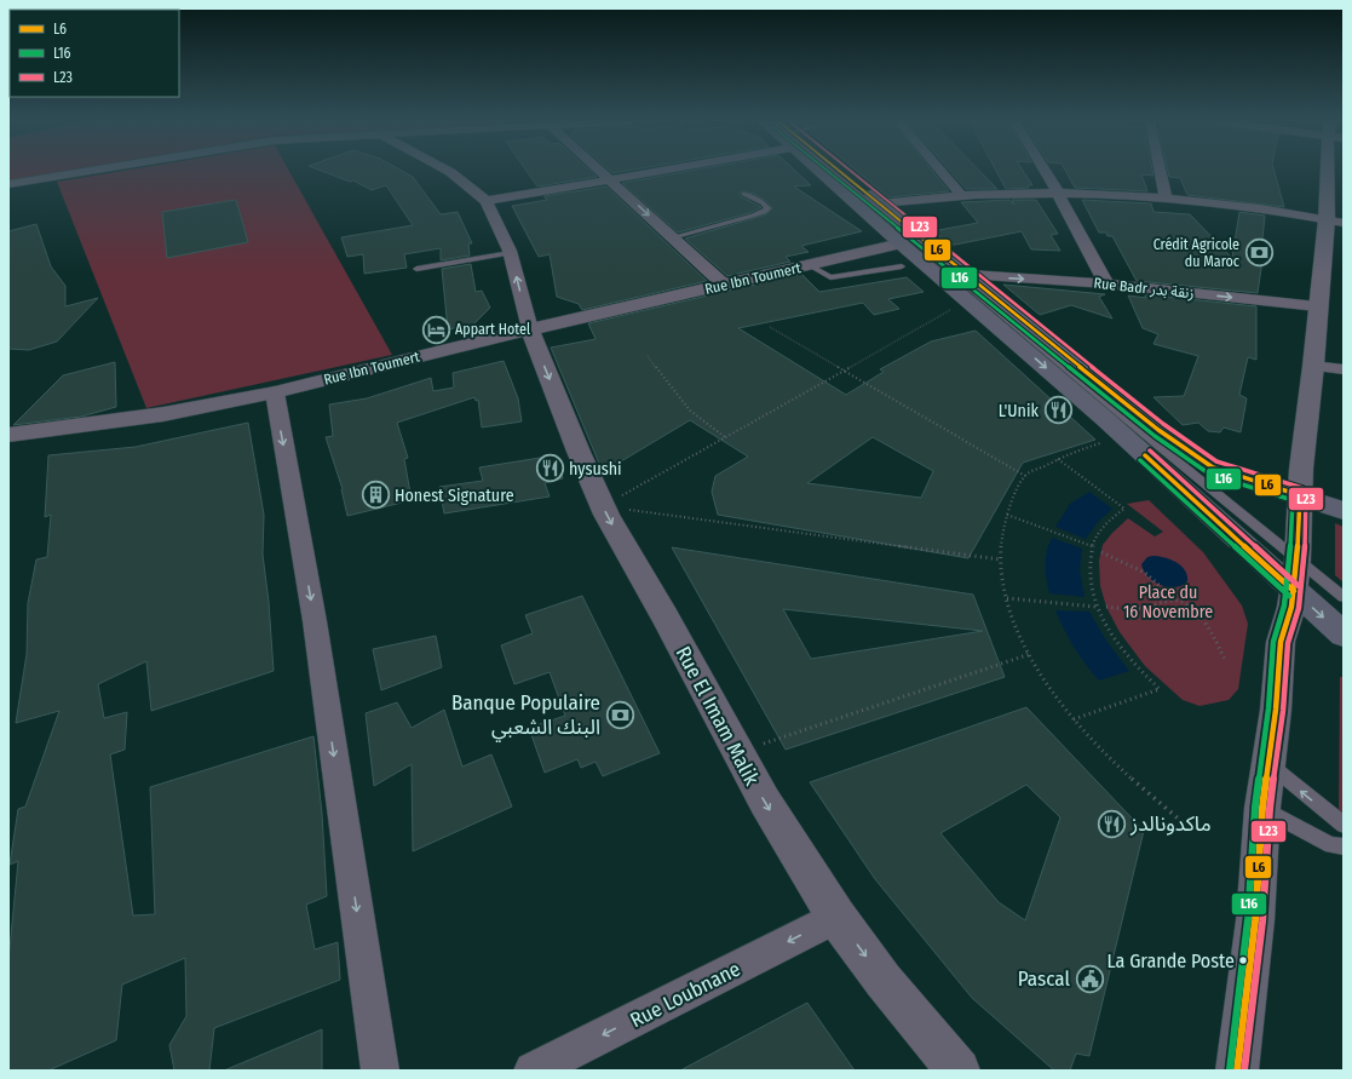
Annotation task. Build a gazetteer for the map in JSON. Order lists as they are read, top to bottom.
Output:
{
  "streets": {
    "street": [
      "Rue Ibn Toumert",
      "Rue Badr زنقة بدر",
      "Rue El Imam Malik",
      "Rue Loubnane"
    ]
  },
  "crossings": [
    ["Rue Ibn Toumert", "Rue El Imam Malik"],
    ["Rue El Imam Malik", "Rue Loubnane"]
  ],
  "one_way": ["Rue El Imam Malik", "Rue Loubnane"],
  "parks": ["Place du 16 Novembre"],
  "places": {
    "bank": ["Crédit Agricole du Maroc", "Banque Populaire البنك الشعبي"],
    "hotel": ["Appart Hotel"],
    "restaurant": ["L'Unik", "hysushi", "ماكدونالدز"],
    "building": ["Honest Signature"],
    "other": ["La Grande Poste"],
    "public building": ["Pascal"]
  },
  "lines": ["transit line L6", "transit line L16", "transit line L23"],
  "legend": ["L6", "L16", "L23"]
}
